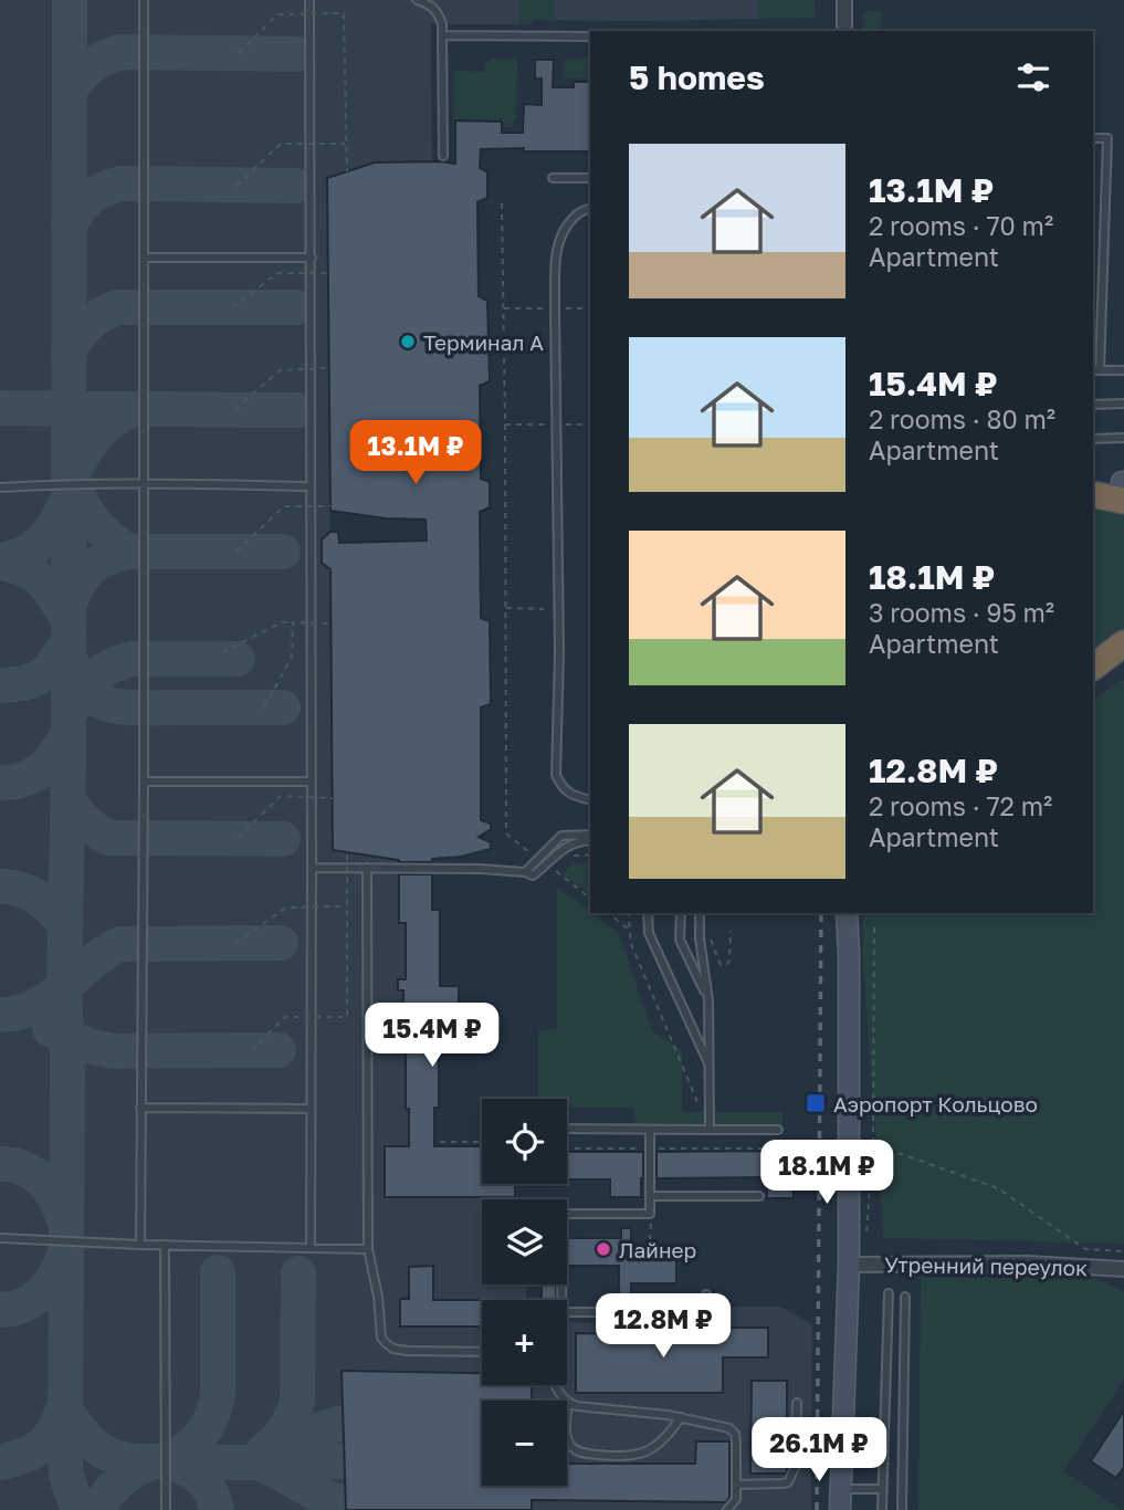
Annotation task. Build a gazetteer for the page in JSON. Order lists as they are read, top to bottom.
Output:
{
  "streets": {
    "street": ["Утренний переулок"]
  },
  "places": {
    "other": ["Терминал А", "Лайнер"],
    "transit": ["Аэропорт Кольцово"]
  },
  "page": {
    "heading": "5 homes",
    "list": [
      {
        "name": "13.1M ₽",
        "note": "2 rooms · 70 m² · Apartment"
      },
      {
        "name": "15.4M ₽",
        "note": "2 rooms · 80 m² · Apartment"
      },
      {
        "name": "18.1M ₽",
        "note": "3 rooms · 95 m² · Apartment"
      },
      {
        "name": "12.8M ₽",
        "note": "2 rooms · 72 m² · Apartment"
      }
    ],
    "price": [
      "13.1M ₽",
      "15.4M ₽",
      "18.1M ₽",
      "12.8M ₽",
      "26.1M ₽"
    ],
    "map_buttons": ["+", "−"]
  }
}
